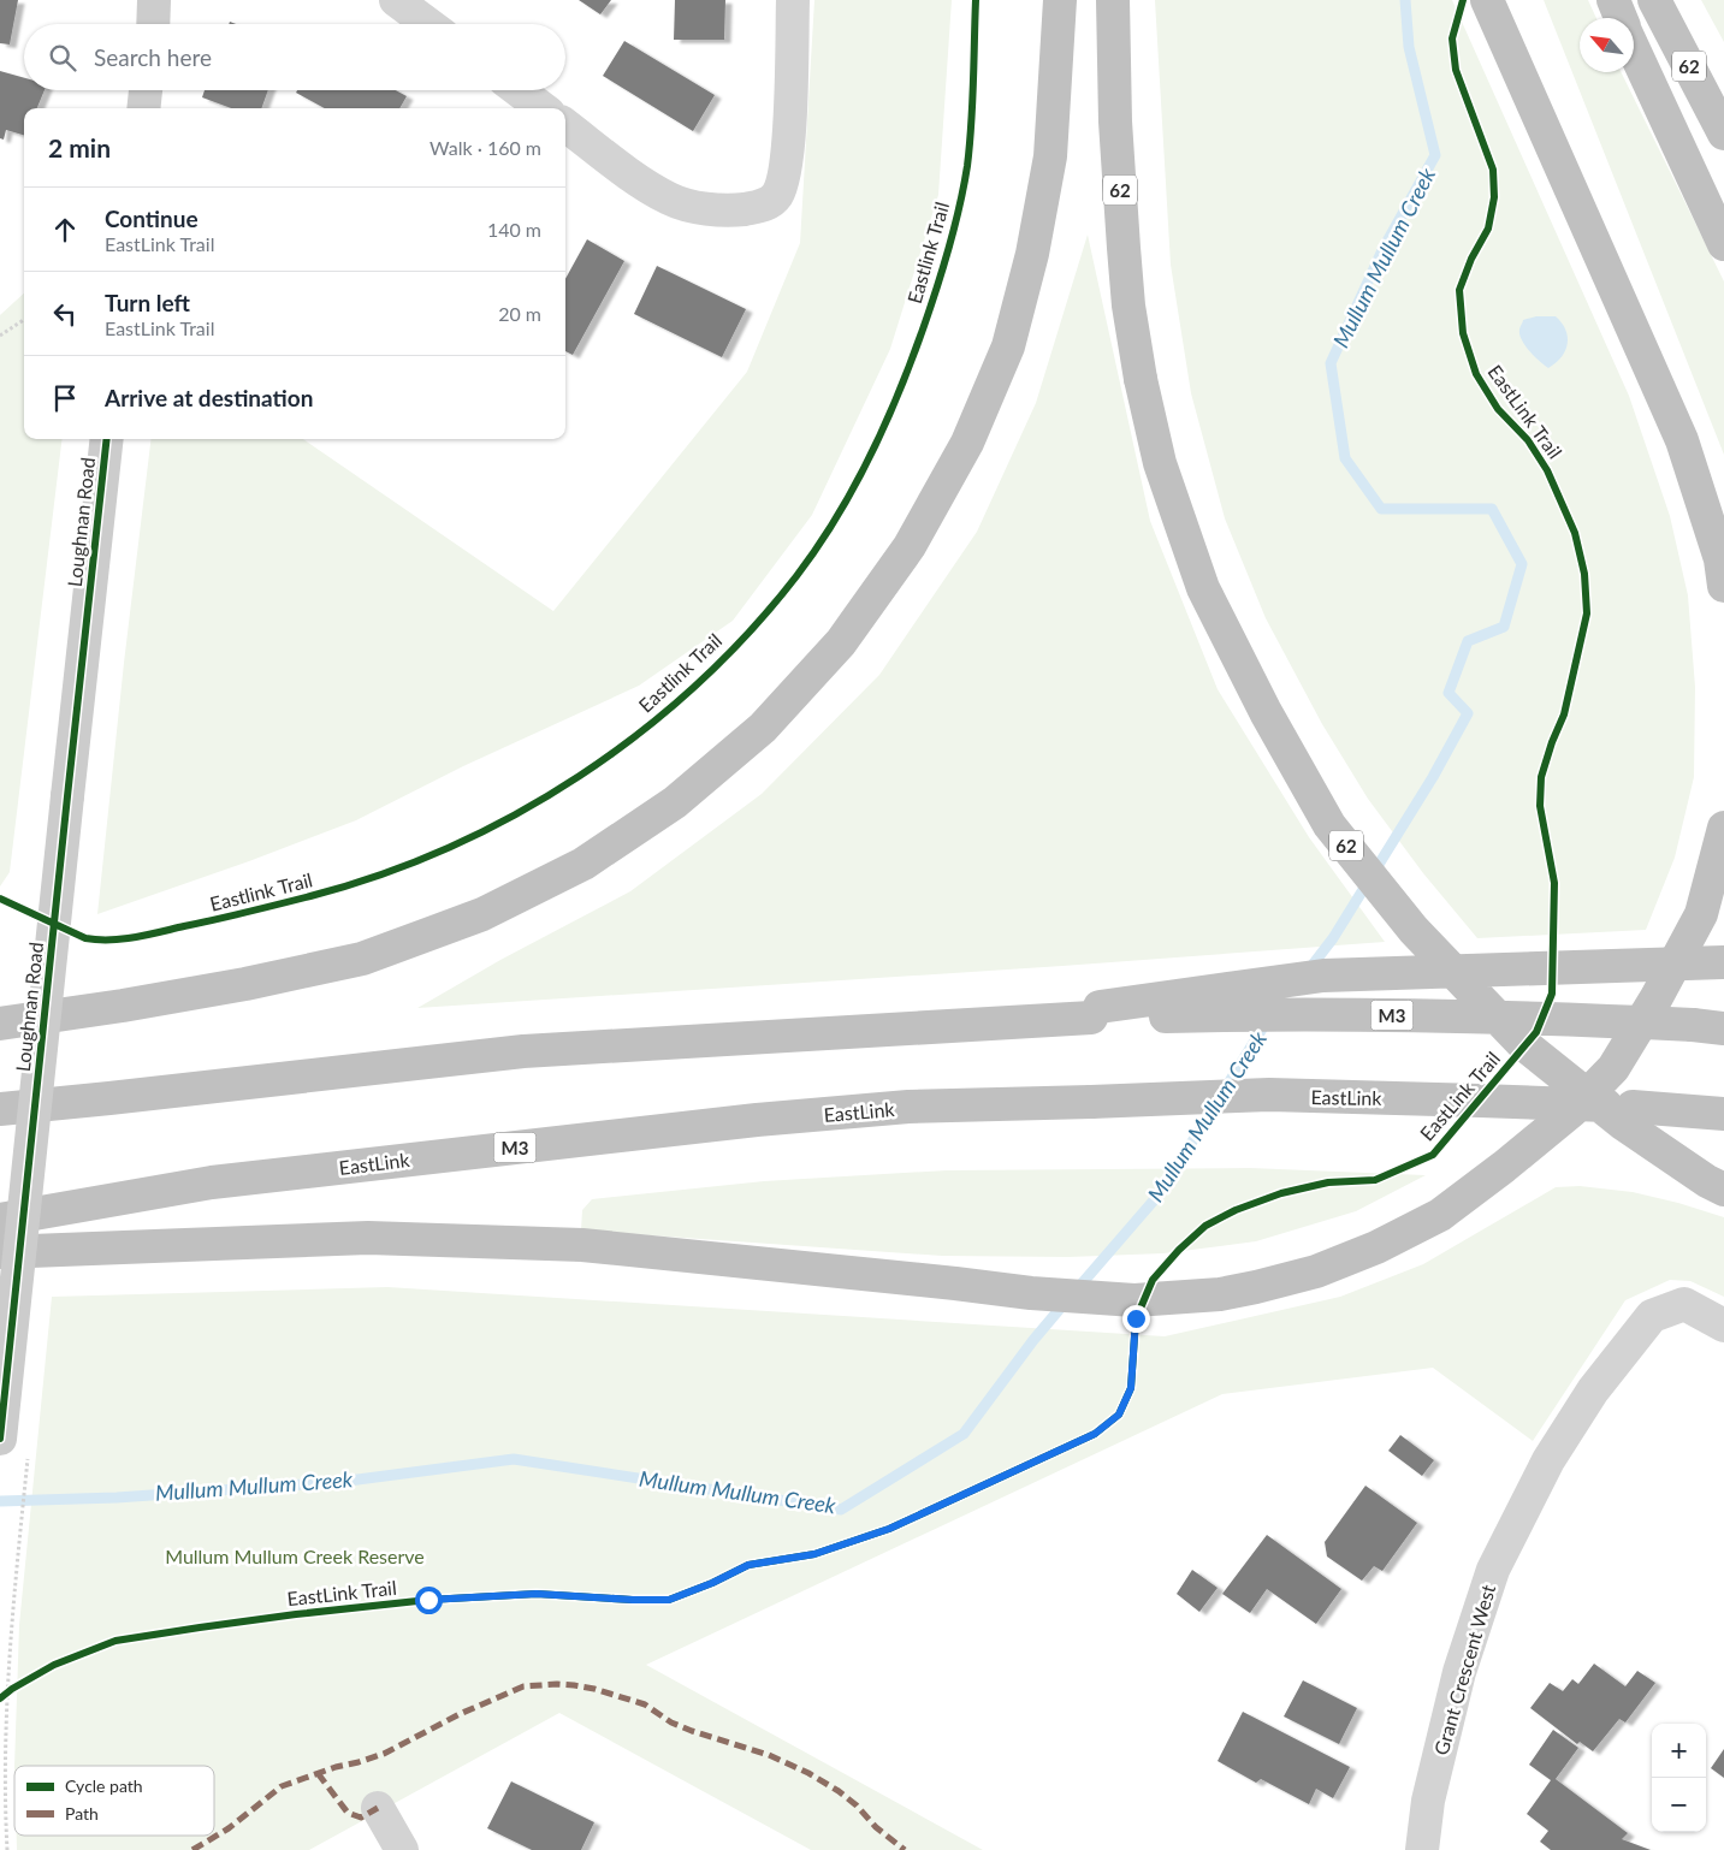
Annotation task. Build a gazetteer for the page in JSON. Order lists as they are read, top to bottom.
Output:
{
  "streets": {
    "highway": ["62", "M3", "EastLink"],
    "main road": ["Loughnan Road"],
    "street": ["Grant Crescent West"],
    "cycle path": ["Eastlink Trail", "EastLink Trail"]
  },
  "water": ["Mullum Mullum Creek"],
  "parks": ["Mullum Mullum Creek Reserve"],
  "legend": ["Cycle path", "Path"],
  "north": "top left",
  "page": {
    "search": "Search here",
    "heading": ["2 min", "Walk · 160 m"],
    "list": [
      ["Continue", "EastLink Trail", "140 m"],
      ["Turn left", "EastLink Trail", "20 m"],
      "Arrive at destination"
    ],
    "map_buttons": ["+", "−"]
  }
}
